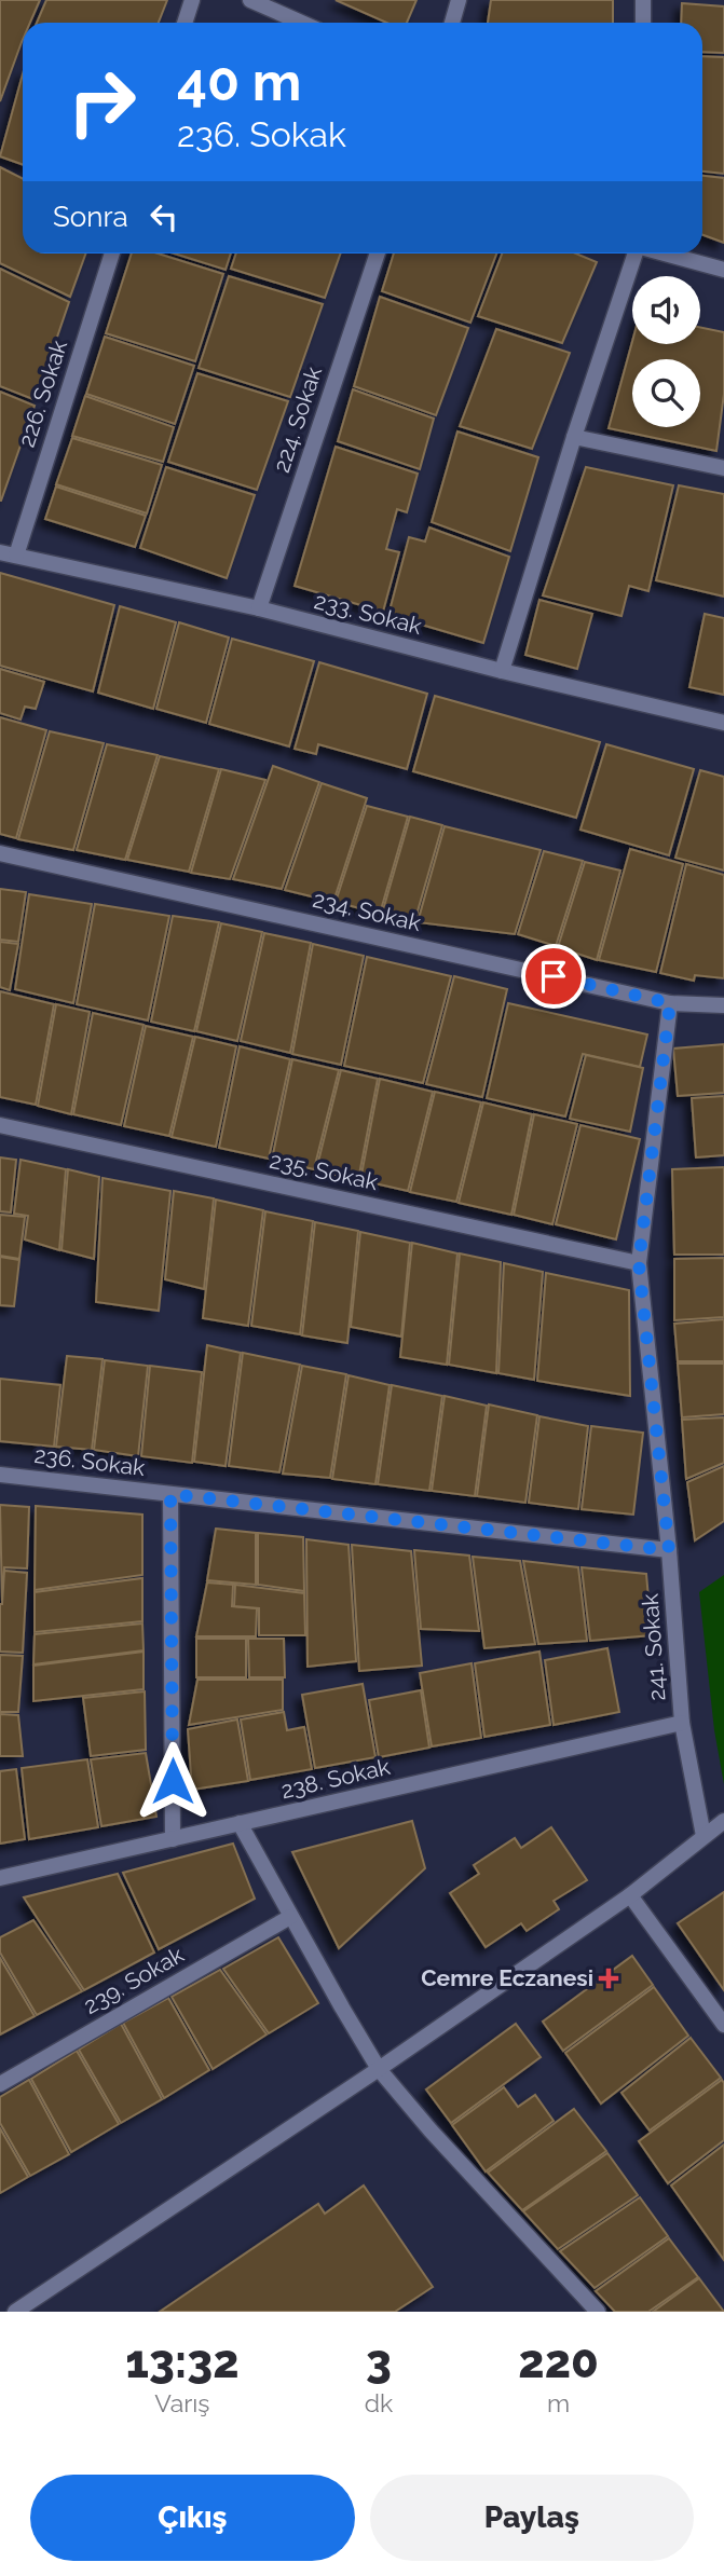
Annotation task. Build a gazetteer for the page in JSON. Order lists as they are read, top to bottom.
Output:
{
  "streets": {
    "street": [
      "226. Sokak",
      "224. Sokak",
      "233. Sokak",
      "234. Sokak",
      "235. Sokak",
      "236. Sokak",
      "241. Sokak",
      "238. Sokak",
      "239. Sokak"
    ]
  },
  "crossings": [
    ["226. Sokak", "233. Sokak"],
    ["224. Sokak", "233. Sokak"],
    ["234. Sokak", "241. Sokak"],
    ["235. Sokak", "241. Sokak"],
    ["236. Sokak", "241. Sokak"],
    ["241. Sokak", "238. Sokak"]
  ],
  "places": {
    "health": ["Cemre Eczanesi"]
  },
  "page": {
    "turn": ["40 m", "236. Sokak"],
    "then": "Sonra",
    "eta": [
      "13:32",
      "Varış",
      "3",
      "dk",
      "220",
      "m"
    ],
    "buttons": ["Çıkış", "Paylaş"]
  }
}
